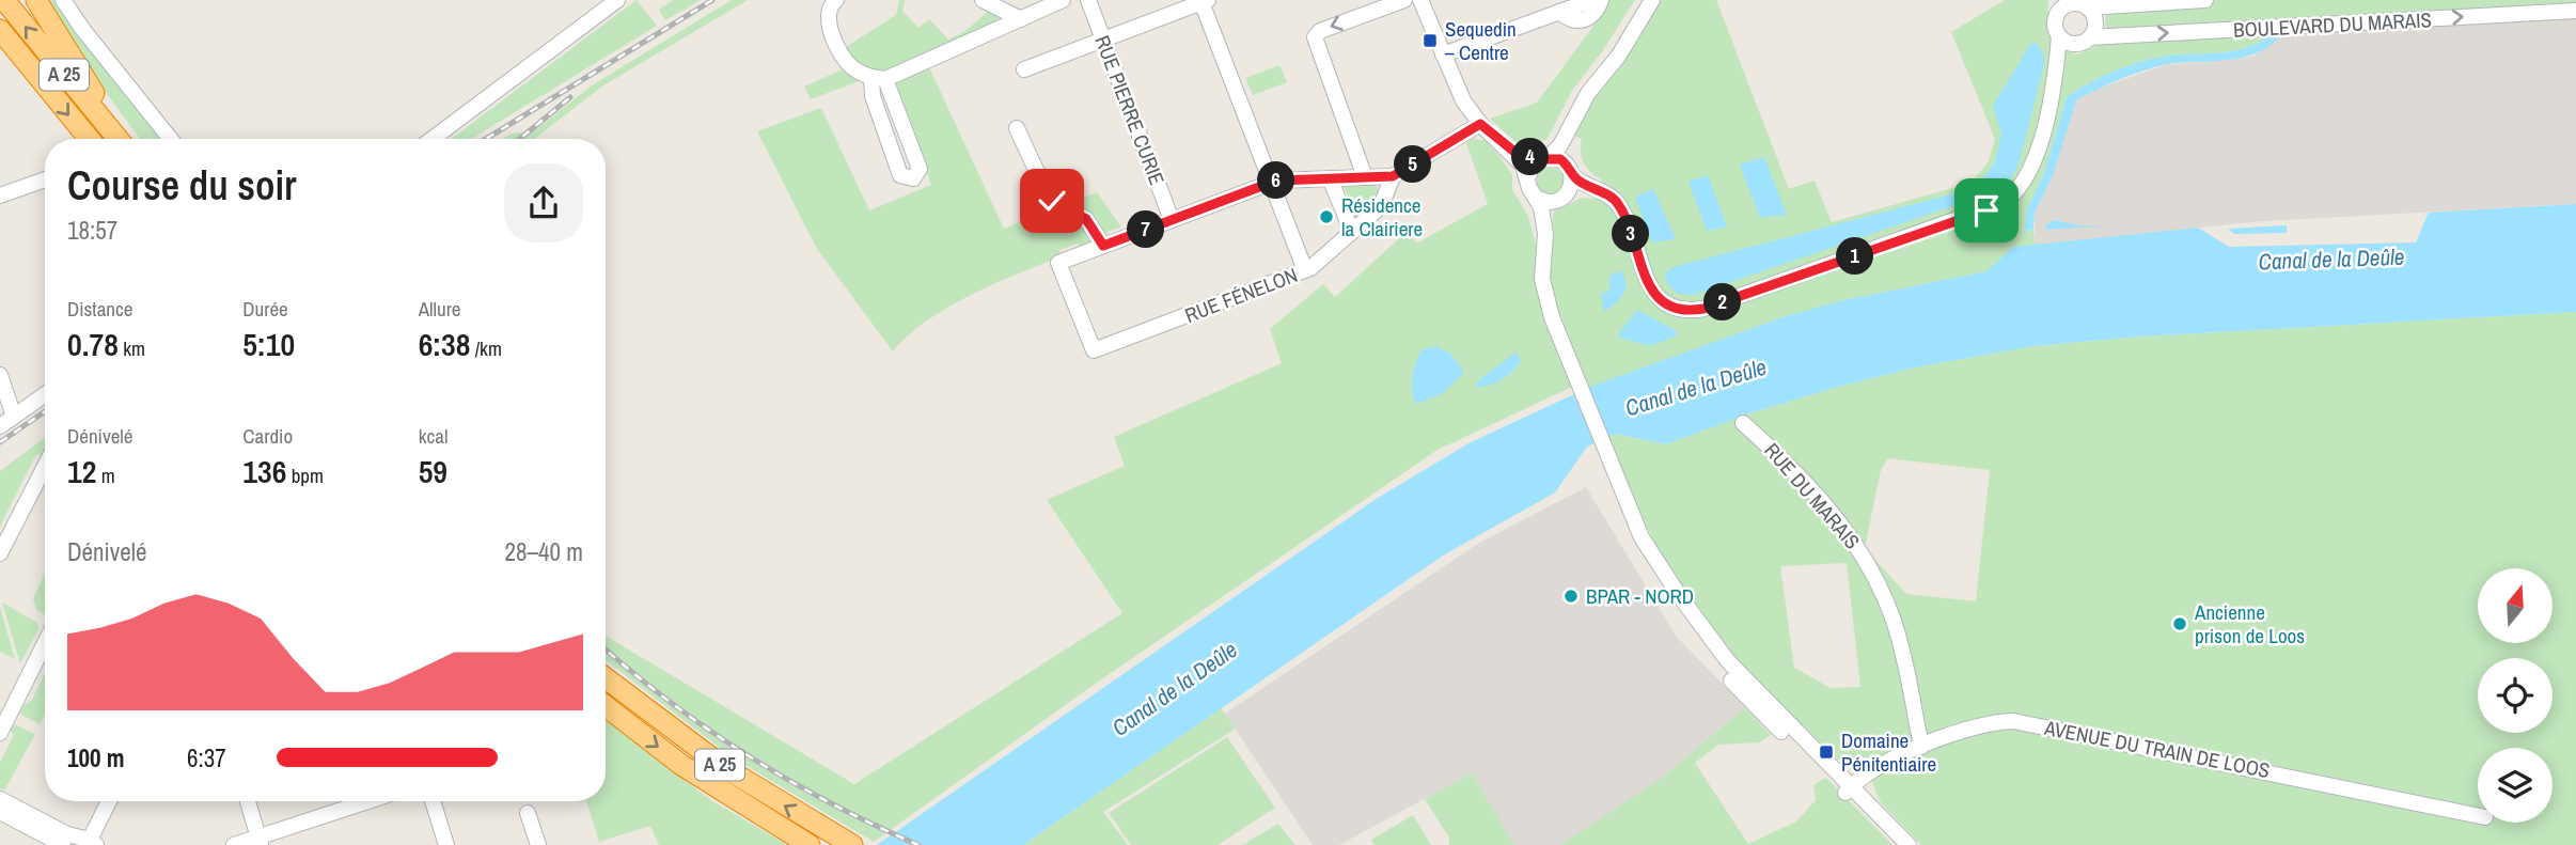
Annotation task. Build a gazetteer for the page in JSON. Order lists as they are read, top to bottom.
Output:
{
  "streets": {
    "highway": ["A 25"],
    "street": [
      "BOULEVARD DU MARAIS",
      "RUE PIERRE CURIE",
      "RUE FÉNELON",
      "RUE DU MARAIS",
      "AVENUE DU TRAIN DE LOOS"
    ]
  },
  "crossings": [
    ["RUE DU MARAIS", "AVENUE DU TRAIN DE LOOS"]
  ],
  "one_way": ["BOULEVARD DU MARAIS"],
  "water": ["Canal de la Deûle"],
  "places": {
    "transit": ["Sequedin – Centre", "Domaine Pénitentiaire"],
    "other": ["Résidence la Clairiere", "BPAR - NORD", "Ancienne prison de Loos"]
  },
  "north": "top",
  "page": {
    "pins": [
      "4",
      "5",
      "6",
      "7",
      "3",
      "1",
      "2"
    ],
    "heading": ["Course du soir", "18:57"],
    "stats": [
      ["Distance", "0.78 km"],
      ["Durée", "5:10"],
      ["Allure", "6:38 /km"],
      ["Dénivelé", "12 m"],
      ["Cardio", "136 bpm"],
      ["kcal", "59"]
    ],
    "chart": ["Dénivelé", "28–40 m"],
    "list": [
      {
        "name": "100 m",
        "note": "6:37"
      }
    ]
  }
}
